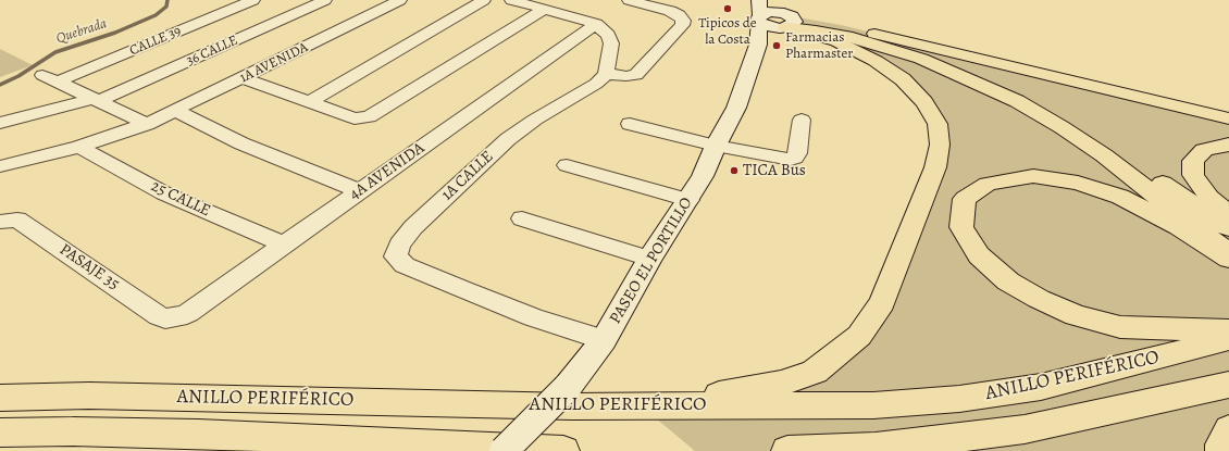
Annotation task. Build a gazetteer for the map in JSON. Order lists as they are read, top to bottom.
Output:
{
  "streets": {
    "main road": ["PASEO EL PORTILLO", "ANILLO PERIFÉRICO"],
    "street": [
      "CALLE 39",
      "36 CALLE",
      "1A AVENIDA",
      "4A AVENIDA",
      "1A CALLE",
      "25 CALLE",
      "PASAJE 35"
    ]
  },
  "crossings": [
    ["CALLE 39", "36 CALLE"],
    ["1A AVENIDA", "25 CALLE"],
    ["4A AVENIDA", "25 CALLE"],
    ["4A AVENIDA", "PASAJE 35"],
    ["1A CALLE", "PASEO EL PORTILLO"]
  ],
  "water": ["Quebrada"],
  "places": ["Tipicos de la Costa", "Farmacias Pharmaster", "TICA Bus"]
}
